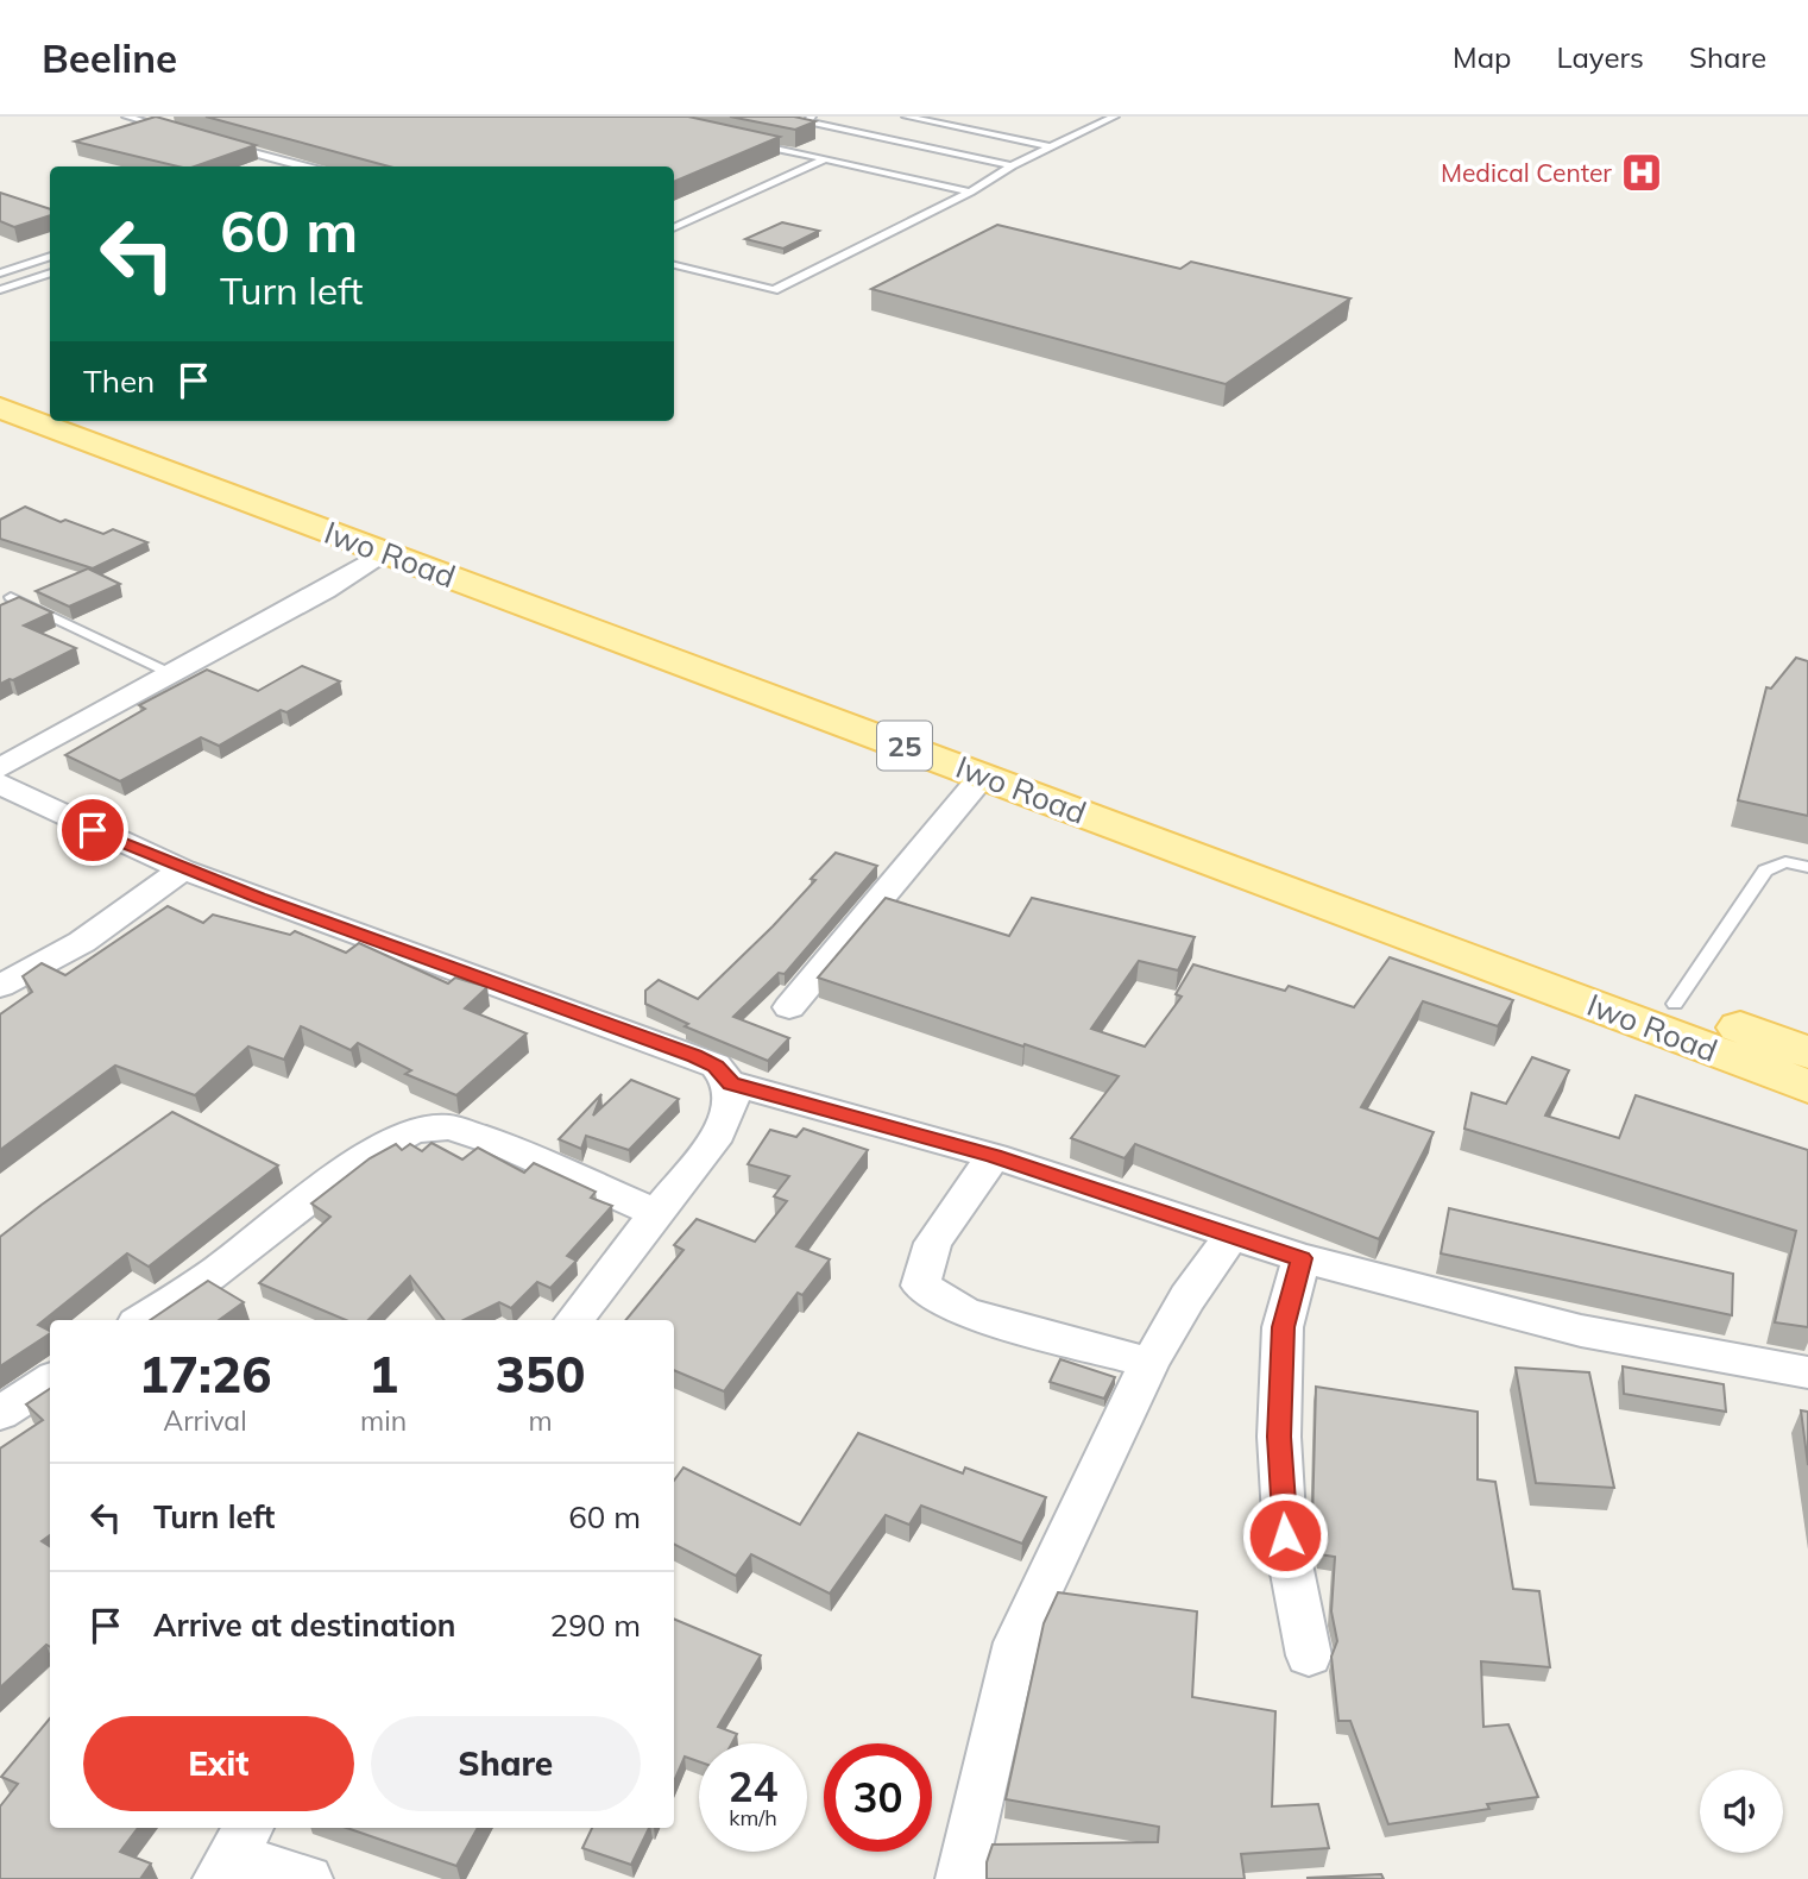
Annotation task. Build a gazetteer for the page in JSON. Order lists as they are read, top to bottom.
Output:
{
  "streets": {
    "main road": ["Iwo Road", "25"]
  },
  "places": {
    "hospital": ["Medical Center"]
  },
  "page": {
    "header": "Beeline",
    "nav": ["Map", "Layers", "Share"],
    "turn": ["60 m", "Turn left"],
    "then": "Then",
    "eta": [
      "17:26",
      "Arrival",
      "1",
      "min",
      "350",
      "m"
    ],
    "list": [
      {
        "name": "Turn left",
        "value": "60 m"
      },
      {
        "name": "Arrive at destination",
        "value": "290 m"
      }
    ],
    "buttons": ["Exit", "Share"],
    "speed": "24 km/h",
    "limit": "30"
  }
}
